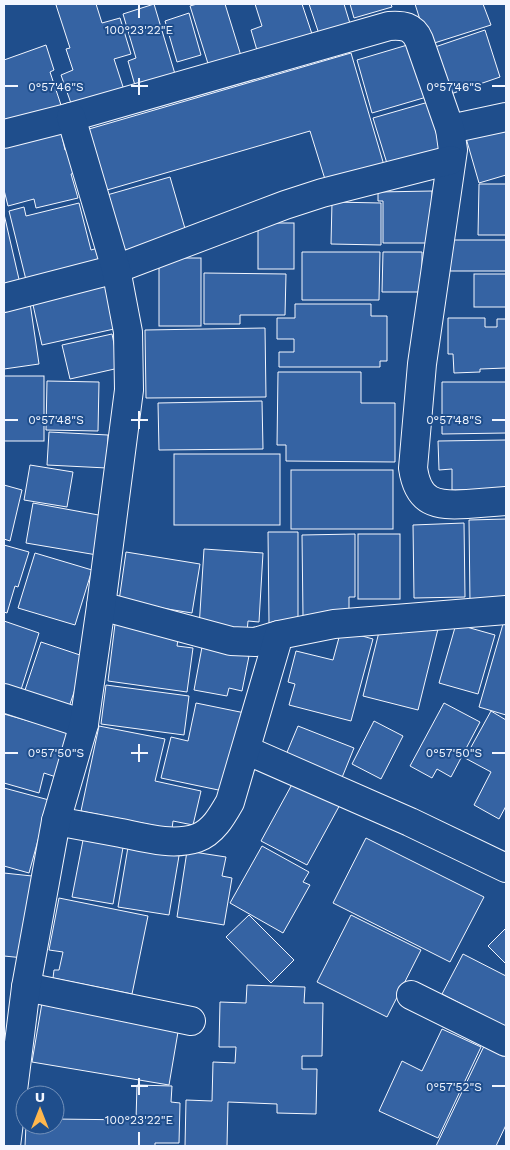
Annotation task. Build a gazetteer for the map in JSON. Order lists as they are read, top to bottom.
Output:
{
  "north": "top",
  "coordinates": [
    "100°23'22\"E",
    "0°57'46\"S",
    "0°57'48\"S",
    "0°57'50\"S",
    "0°57'52\"S"
  ]
}
